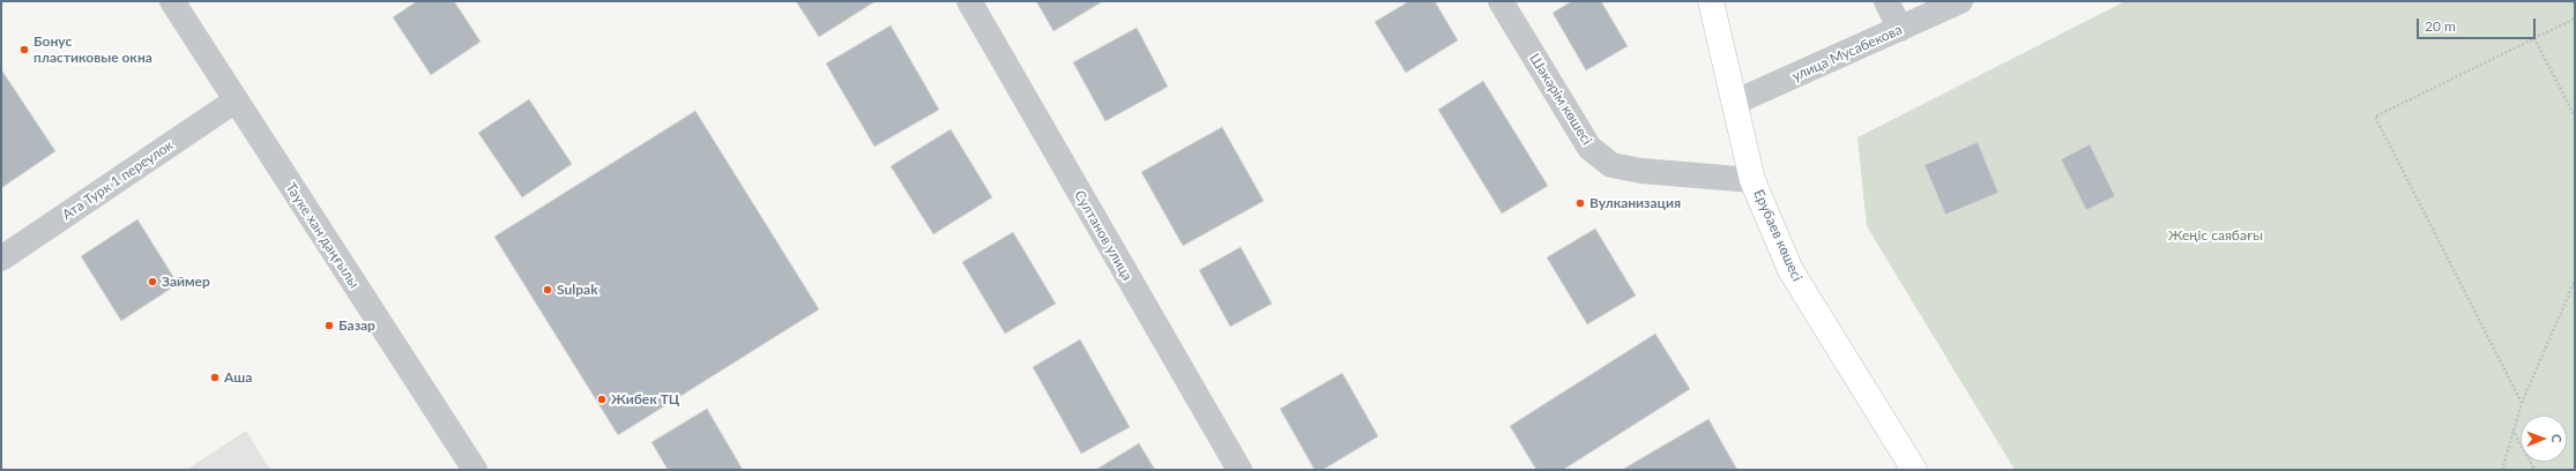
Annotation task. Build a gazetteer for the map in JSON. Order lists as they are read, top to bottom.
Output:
{
  "streets": {
    "main road": ["Ерубаев көшесі"],
    "street": [
      "улица Мусабекова",
      "Шәкәрім көшесі",
      "Ата Турк 1 переулок",
      "Тәуке хан даңғылы",
      "Султанов улица"
    ]
  },
  "crossings": [
    ["улица Мусабекова", "Ерубаев көшесі"],
    ["Шәкәрім көшесі", "Ерубаев көшесі"],
    ["Ата Турк 1 переулок", "Тәуке хан даңғылы"]
  ],
  "parks": ["Жеңіс саябағы"],
  "places": [
    "Бонус пластиковые окна",
    "Вулканизация",
    "Займер",
    "Sulpak",
    "Базар",
    "Аша",
    "Жибек ТЦ"
  ],
  "scale_bar": "20 m",
  "north": "right"
}
